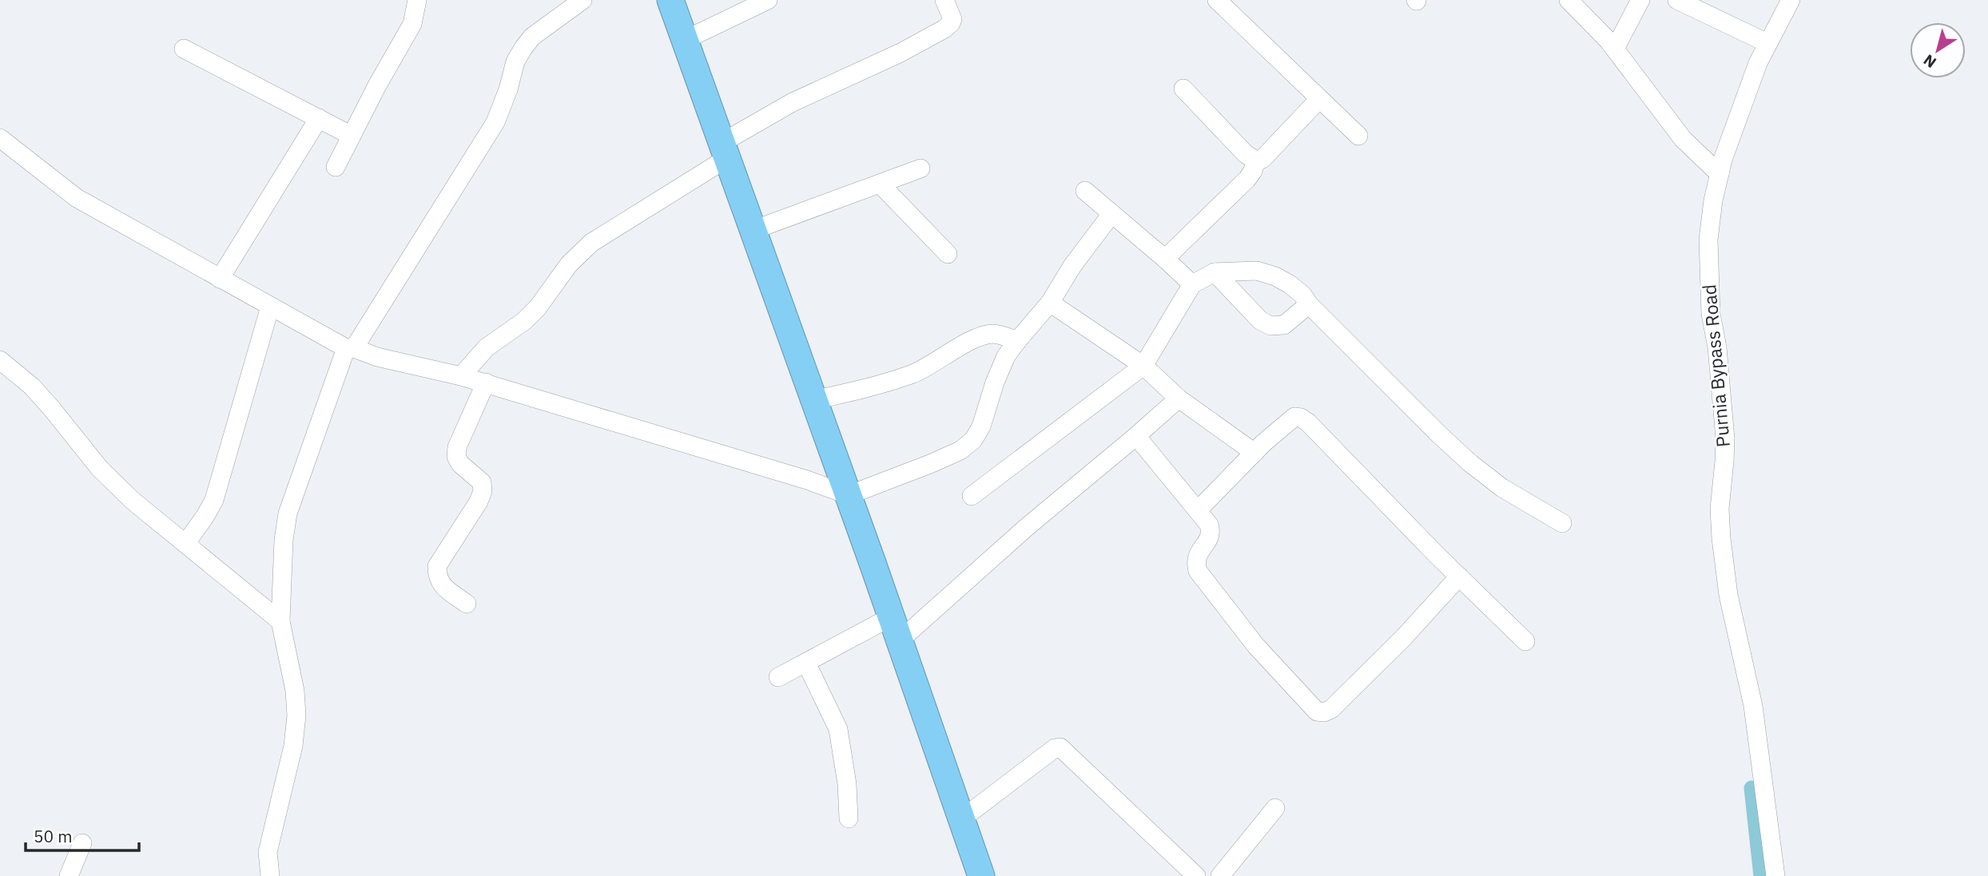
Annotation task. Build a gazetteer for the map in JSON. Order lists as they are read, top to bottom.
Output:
{
  "streets": {
    "street": ["Purnia Bypass Road"]
  },
  "scale_bar": "50 m",
  "north": "bottom left"
}
